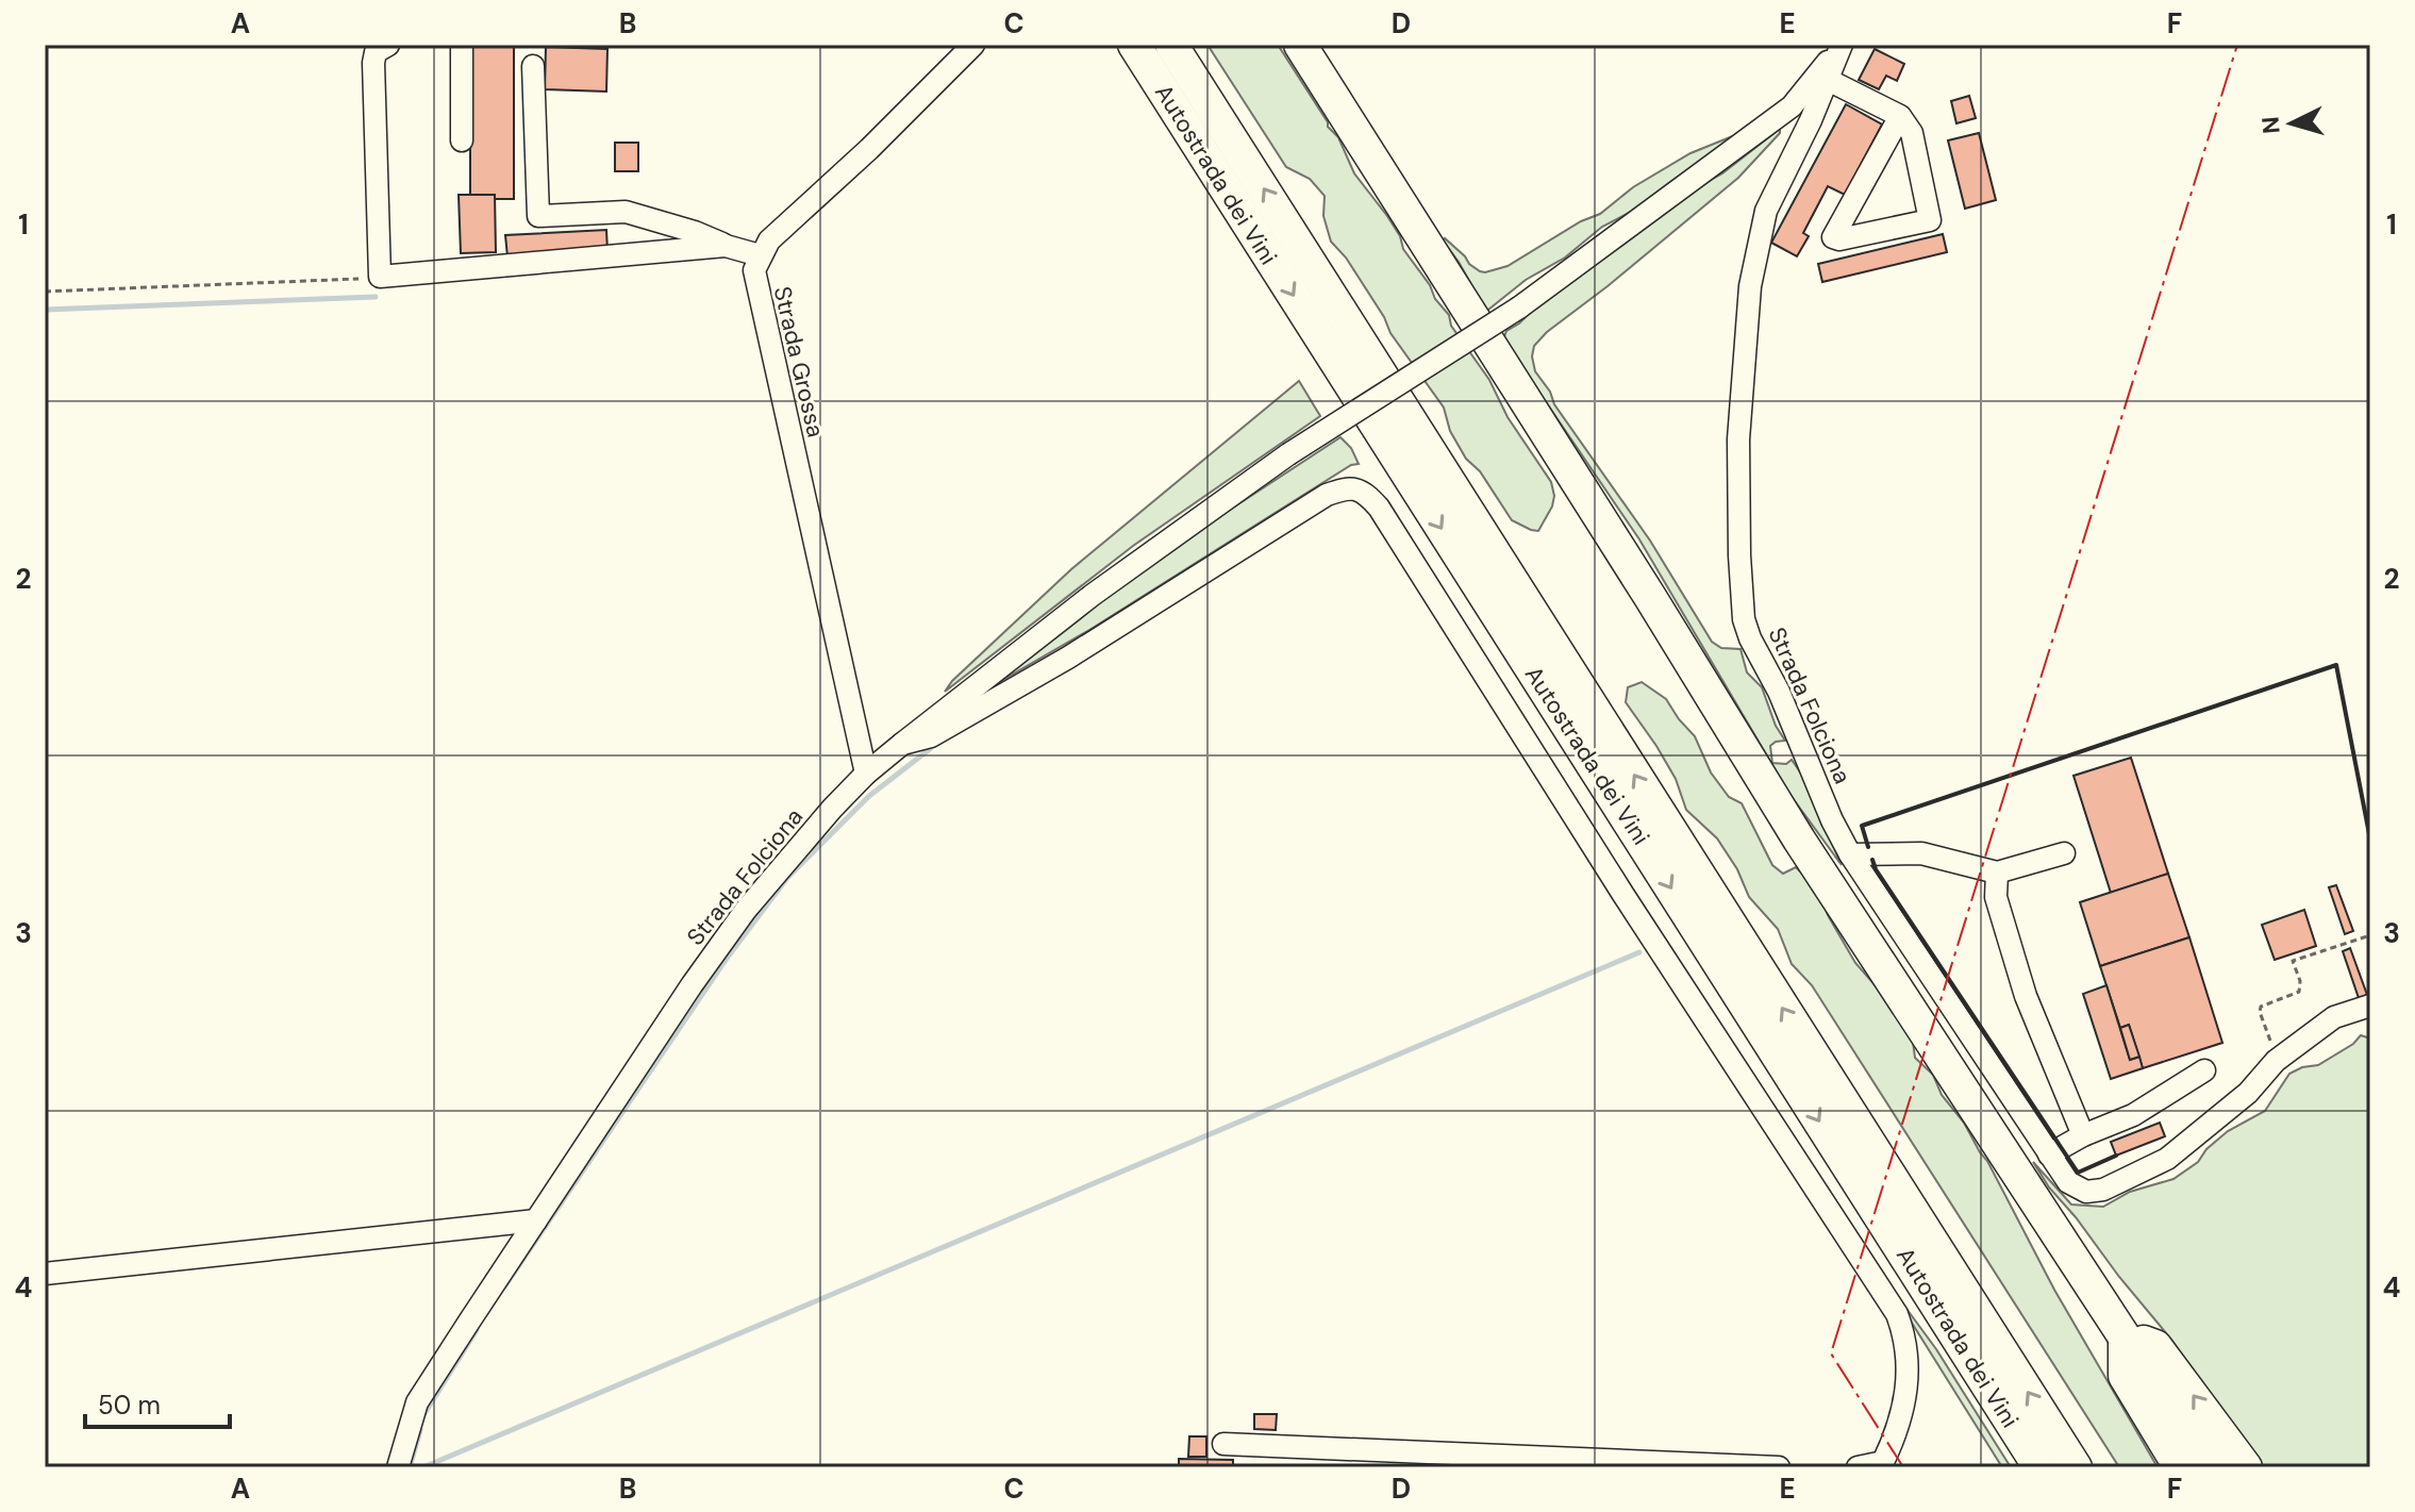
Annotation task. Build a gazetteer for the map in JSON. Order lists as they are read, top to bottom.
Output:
{
  "streets": {
    "highway": ["Autostrada dei Vini"],
    "street": ["Strada Grossa", "Strada Folciona"]
  },
  "crossings": [
    ["Strada Grossa", "Strada Folciona"]
  ],
  "scale_bar": "50 m",
  "north": "left",
  "grid": {
    "columns": [
      "A",
      "B",
      "C",
      "D",
      "E",
      "F"
    ],
    "rows": [
      "1",
      "2",
      "3",
      "4"
    ]
  }
}
